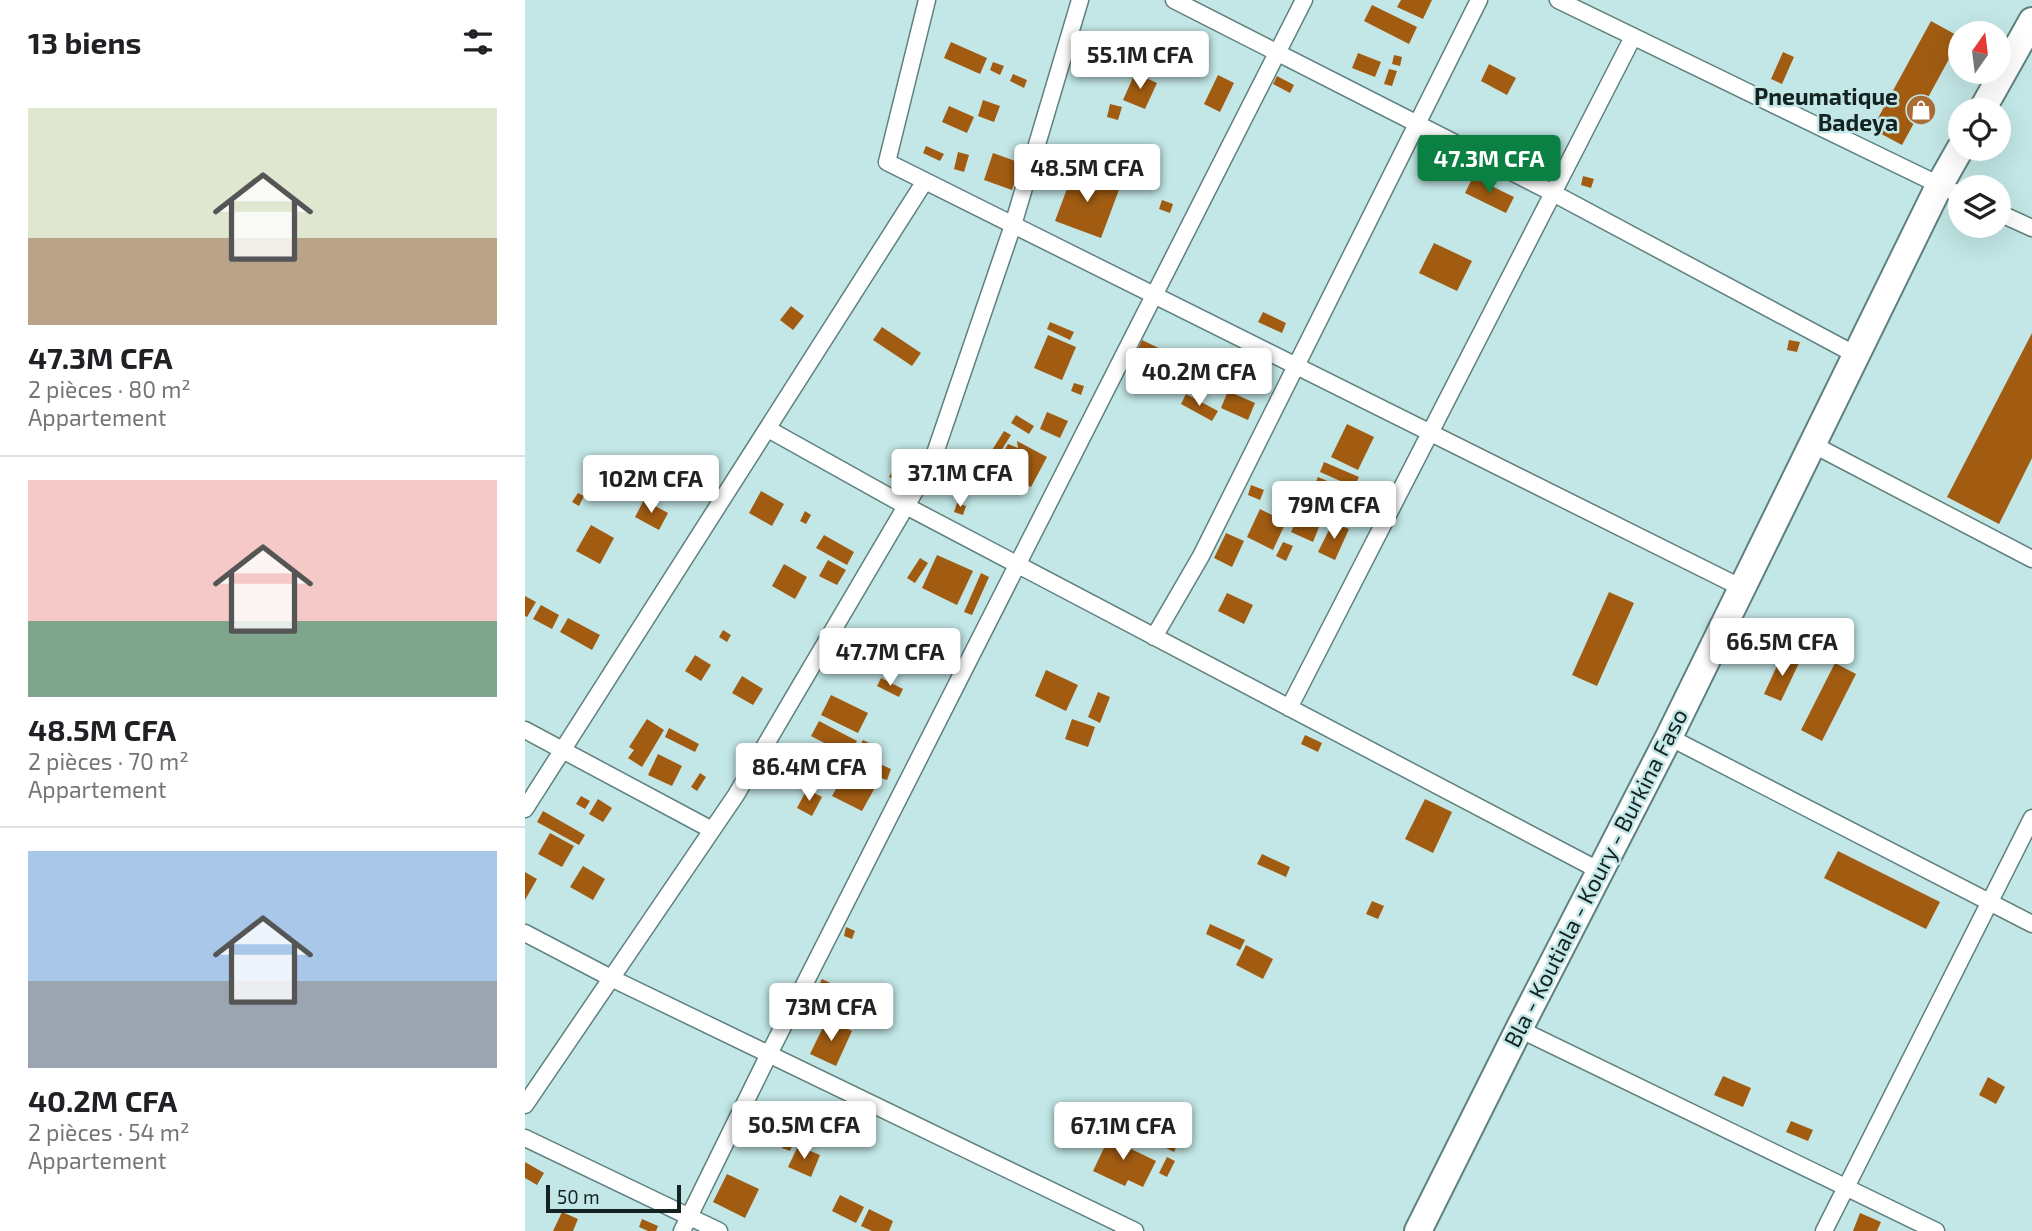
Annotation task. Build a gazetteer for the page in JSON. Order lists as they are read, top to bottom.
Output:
{
  "streets": {
    "main road": ["Bla - Koutiala - Koury - Burkina Faso"]
  },
  "places": {
    "shop": ["Pneumatique Badeya"]
  },
  "scale_bar": "50 m",
  "north": "top",
  "page": {
    "heading": "13 biens",
    "price": [
      "55.1M CFA",
      "47.3M CFA",
      "48.5M CFA",
      "40.2M CFA",
      "37.1M CFA",
      "102M CFA",
      "79M CFA",
      "66.5M CFA",
      "47.7M CFA",
      "86.4M CFA",
      "73M CFA",
      "50.5M CFA",
      "67.1M CFA"
    ],
    "list": [
      {
        "name": "47.3M CFA",
        "note": "2 pièces · 80 m² · Appartement"
      },
      {
        "name": "48.5M CFA",
        "note": "2 pièces · 70 m² · Appartement"
      },
      {
        "name": "40.2M CFA",
        "note": "2 pièces · 54 m² · Appartement"
      }
    ],
    "scale": "50 m"
  }
}
